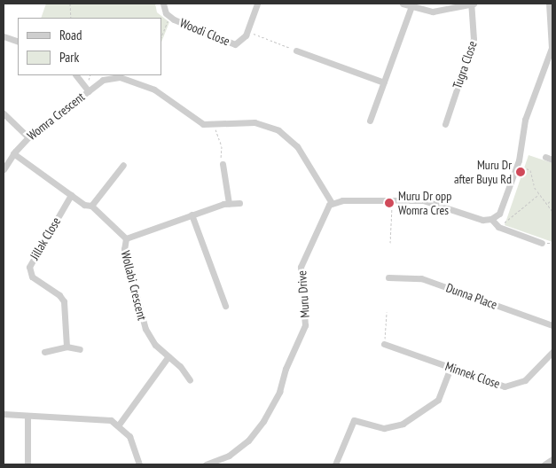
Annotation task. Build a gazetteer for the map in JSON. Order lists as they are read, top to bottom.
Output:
{
  "streets": {
    "street": [
      "Woodi Close",
      "Tugra Close",
      "Womra Crescent",
      "Jillak Close",
      "Wollabi Crescent",
      "Muru Drive",
      "Dunna Place",
      "Minnek Close"
    ]
  },
  "crossings": [
    ["Womra Crescent", "Wollabi Crescent"],
    ["Womra Crescent", "Muru Drive"],
    ["Jillak Close", "Wollabi Crescent"]
  ],
  "places": ["Muru Dr after Buyu Rd", "Muru Dr opp Womra Cres"],
  "legend": ["Road", "Park"]
}
